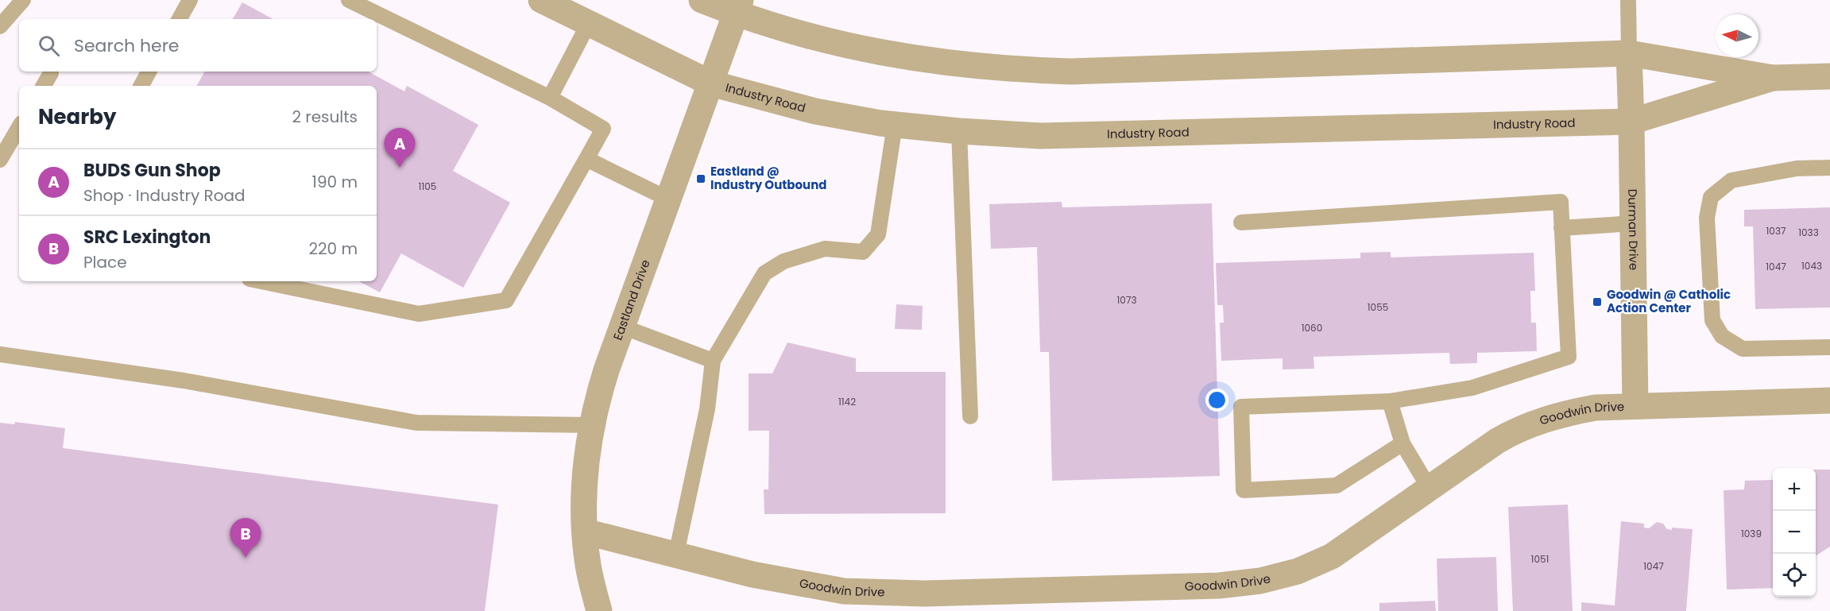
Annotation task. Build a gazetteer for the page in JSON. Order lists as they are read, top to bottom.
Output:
{
  "streets": {
    "street": [
      "Industry Road",
      "Durman Drive",
      "Eastland Drive",
      "Goodwin Drive"
    ]
  },
  "crossings": [
    ["Industry Road", "Durman Drive"],
    ["Industry Road", "Eastland Drive"],
    ["Durman Drive", "Goodwin Drive"],
    ["Eastland Drive", "Goodwin Drive"]
  ],
  "places": {
    "transit": ["Eastland @ Industry Outbound", "Goodwin @ Catholic Action Center"]
  },
  "house_numbers": [
    "1105",
    "1037",
    "1033",
    "1043",
    "1047",
    "1073",
    "1055",
    "1060",
    "1142",
    "1039",
    "1051",
    "1047"
  ],
  "north": "left",
  "page": {
    "search": "Search here",
    "heading": ["Nearby", "2 results"],
    "pins": ["A", "B"],
    "list": [
      {
        "mark": "A",
        "name": "BUDS Gun Shop",
        "note": "Shop · Industry Road",
        "value": "190 m"
      },
      {
        "mark": "B",
        "name": "SRC Lexington",
        "note": "Place",
        "value": "220 m"
      }
    ],
    "map_buttons": ["+", "−"]
  }
}
